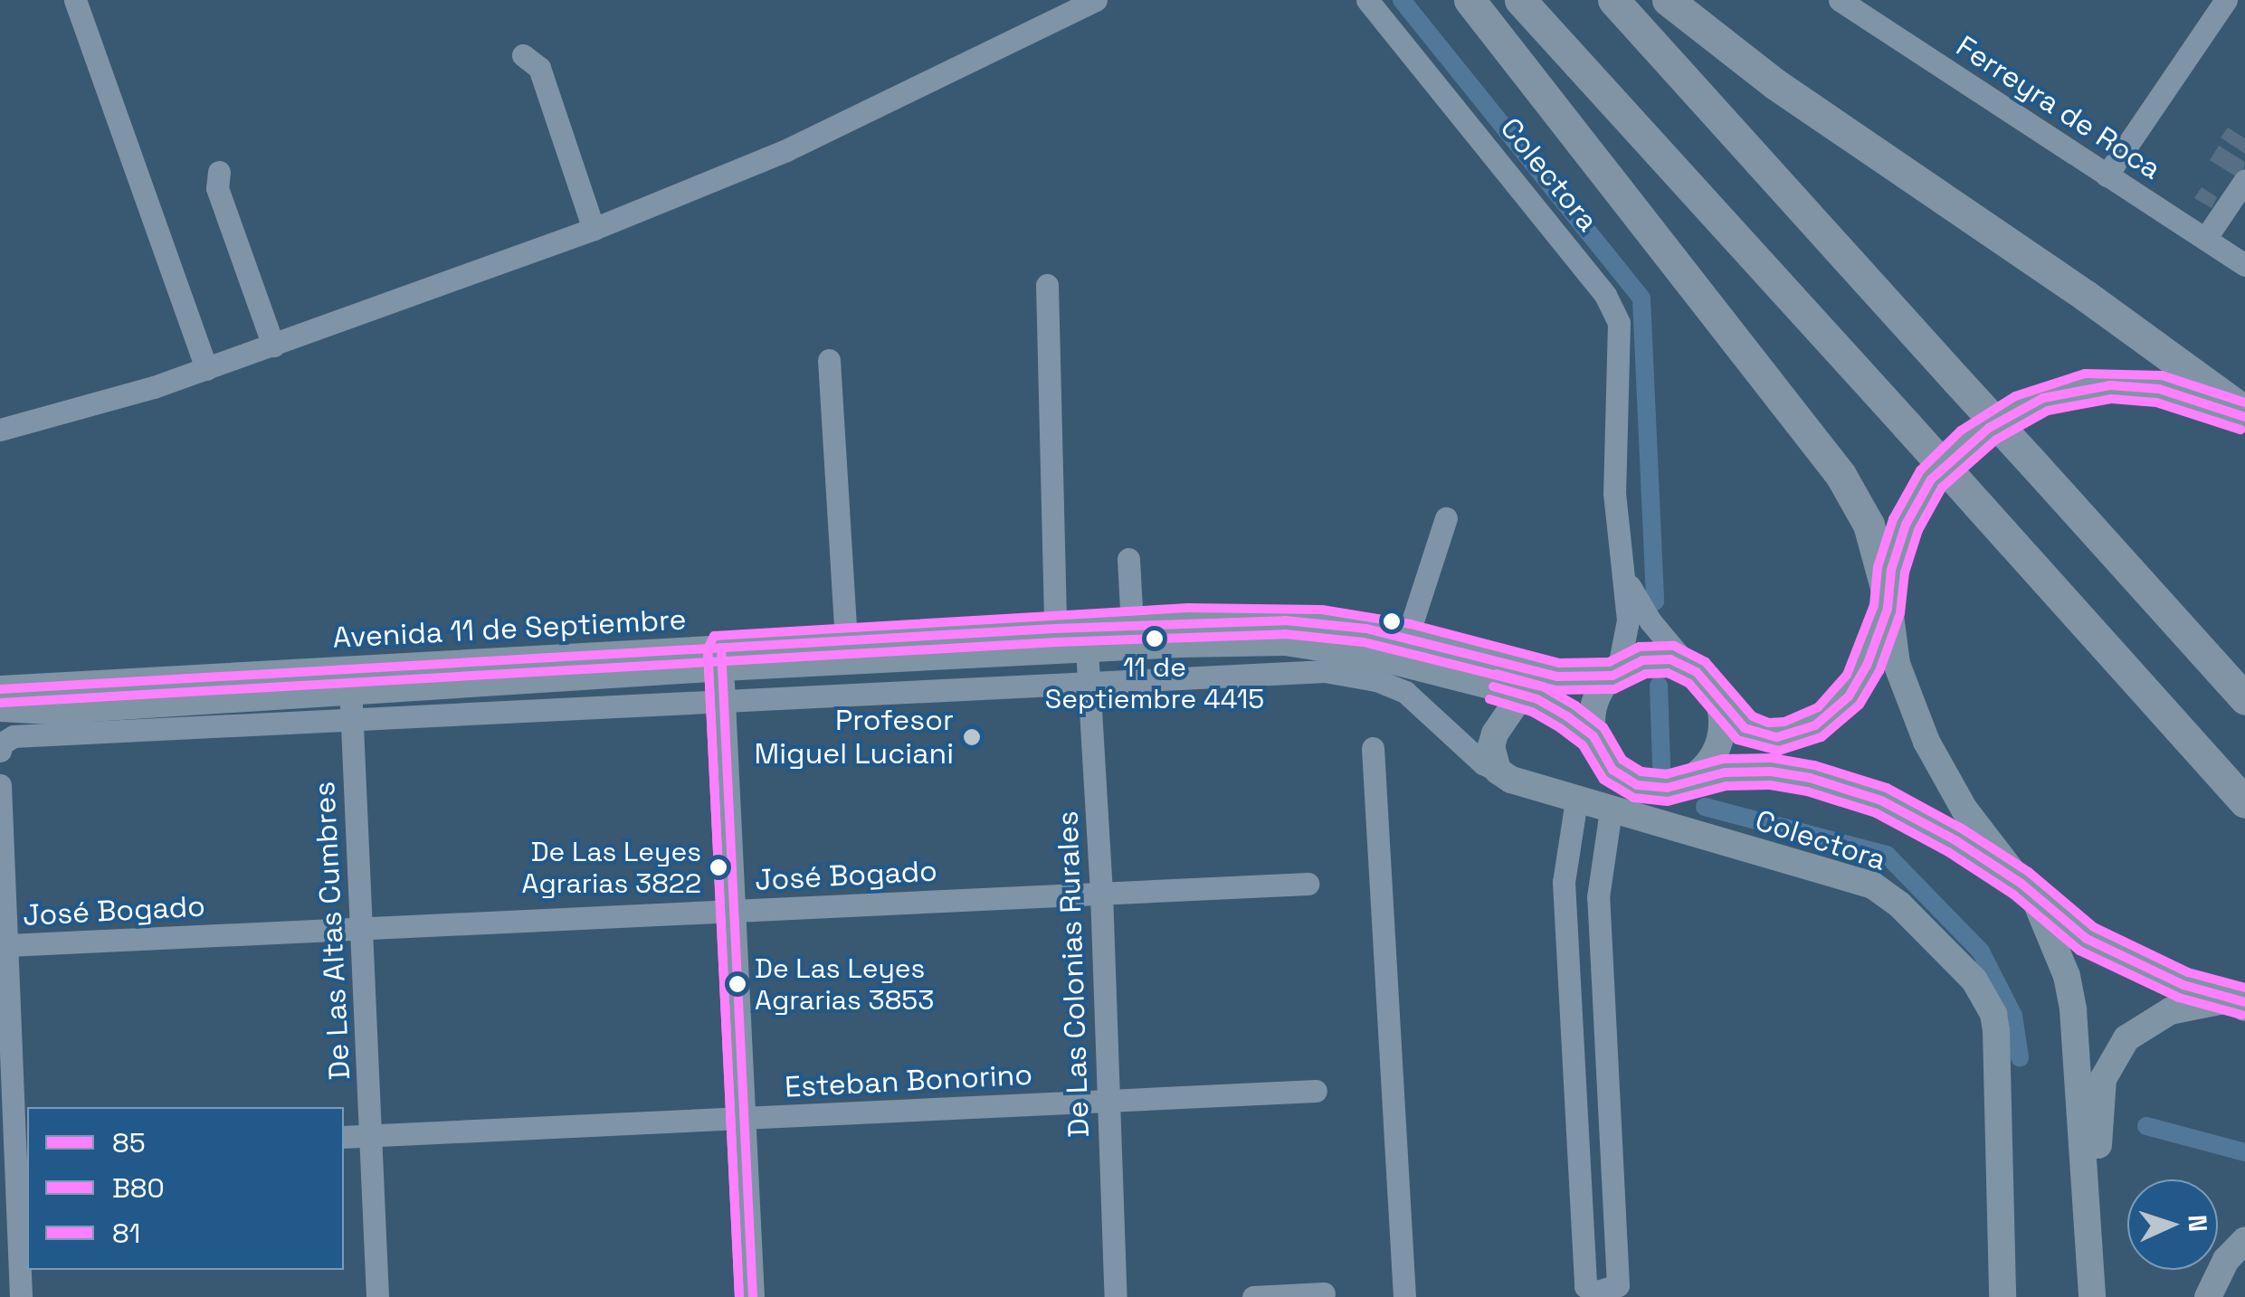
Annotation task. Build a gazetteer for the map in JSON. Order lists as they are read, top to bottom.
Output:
{
  "streets": {
    "main road": ["Colectora", "Avenida 11 de Septiembre"],
    "street": [
      "Ferreyra de Roca",
      "José Bogado",
      "De Las Altas Cumbres",
      "De Las Colonias Rurales",
      "Esteban Bonorino"
    ]
  },
  "crossings": [
    ["Colectora", "Avenida 11 de Septiembre"],
    ["Avenida 11 de Septiembre", "De Las Altas Cumbres"],
    ["Avenida 11 de Septiembre", "De Las Colonias Rurales"],
    ["José Bogado", "De Las Altas Cumbres"],
    ["José Bogado", "De Las Colonias Rurales"],
    ["De Las Altas Cumbres", "Esteban Bonorino"],
    ["De Las Colonias Rurales", "Esteban Bonorino"]
  ],
  "places": [
    "11 de Septiembre 4415",
    "Profesor Miguel Luciani",
    "De Las Leyes Agrarias 3822",
    "De Las Leyes Agrarias 3853"
  ],
  "lines": ["transit line 81", "transit line 85", "transit line B80"],
  "legend": ["85", "B80", "81"],
  "north": "right"
}
